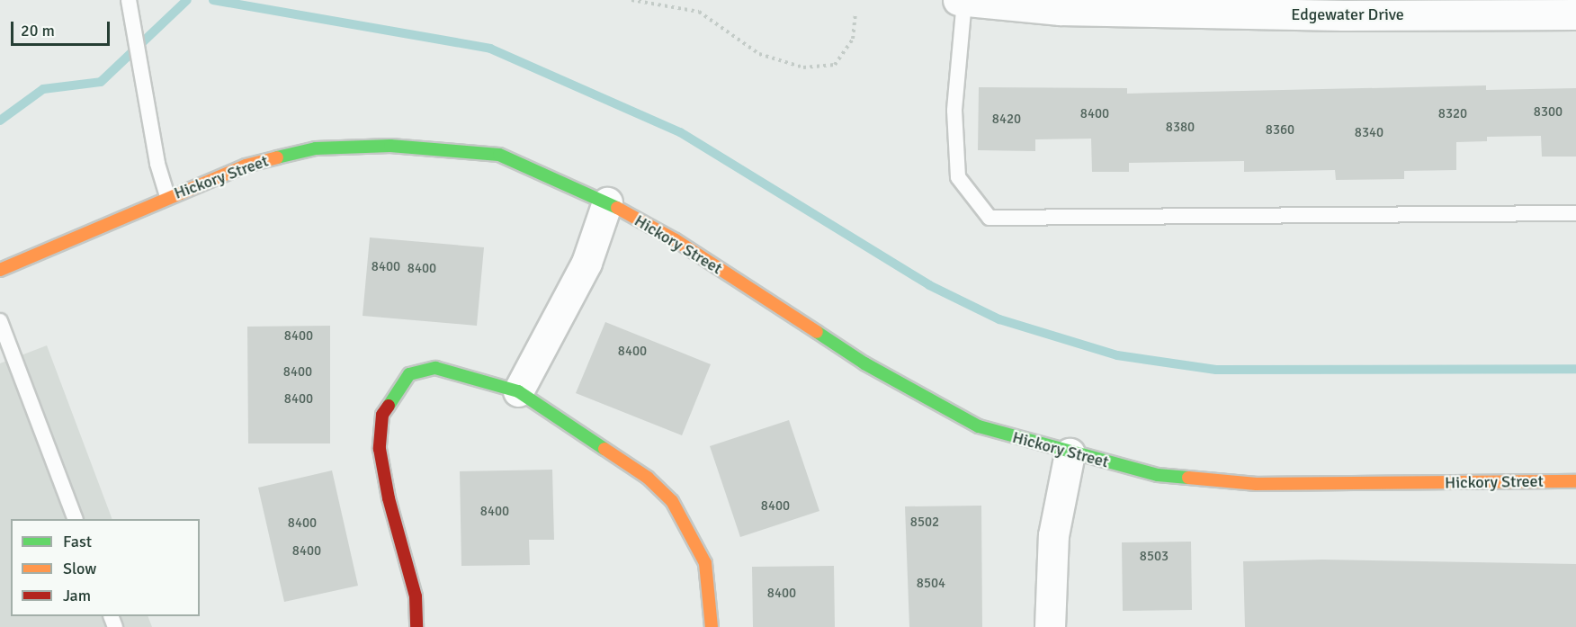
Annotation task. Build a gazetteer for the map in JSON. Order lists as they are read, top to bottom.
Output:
{
  "streets": {
    "street": ["Edgewater Drive", "Hickory Street"]
  },
  "house_numbers": [
    "8300",
    "8400",
    "8320",
    "8420",
    "8380",
    "8360",
    "8340",
    "8400",
    "8400",
    "8400",
    "8400",
    "8400",
    "8400",
    "8400",
    "8400",
    "8502",
    "8400",
    "8400",
    "8503",
    "8504",
    "8400"
  ],
  "legend": ["Fast", "Slow", "Jam"],
  "scale_bar": "20 m"
}
